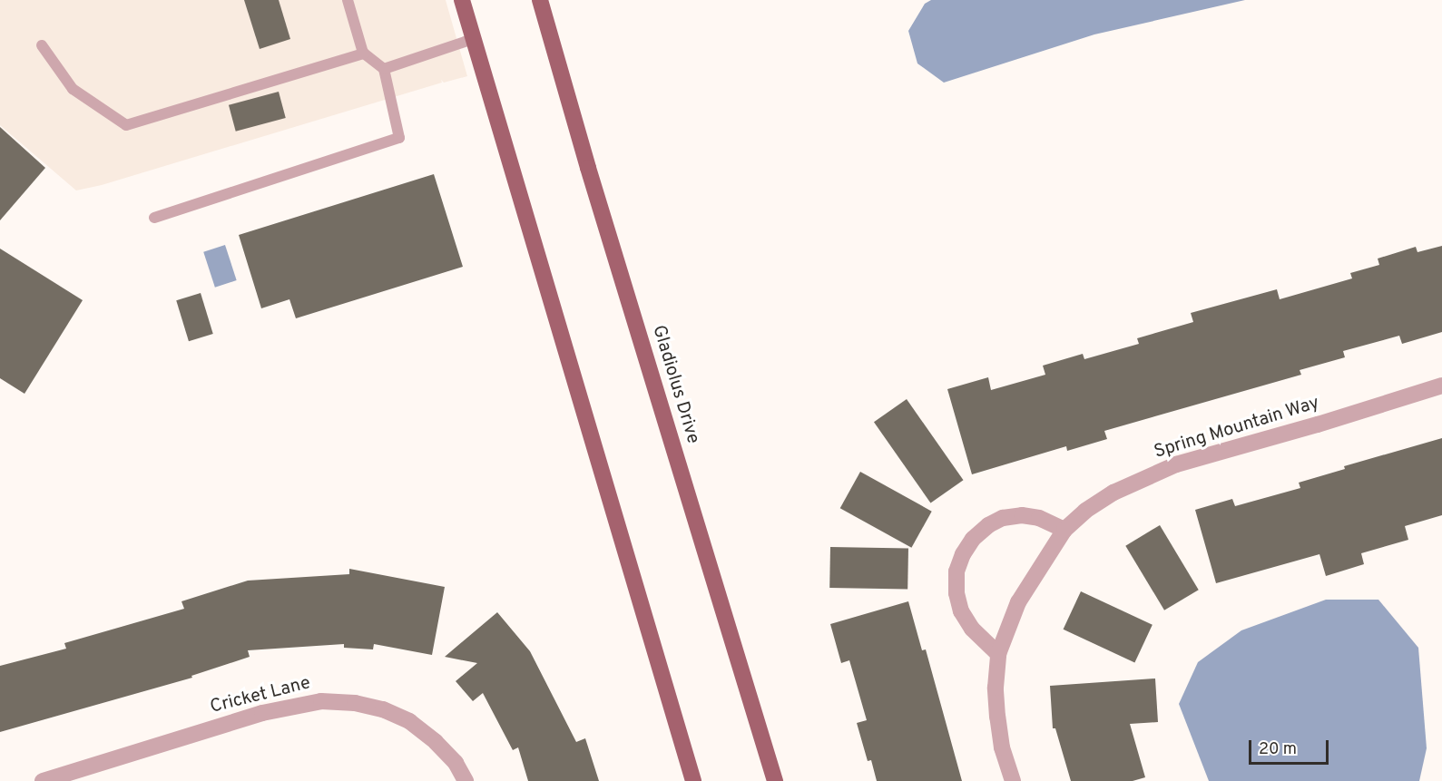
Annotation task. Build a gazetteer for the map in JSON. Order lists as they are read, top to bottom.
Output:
{
  "streets": {
    "main road": ["Gladiolus Drive"],
    "street": ["Spring Mountain Way", "Cricket Lane"]
  },
  "scale_bar": "20 m"
}
